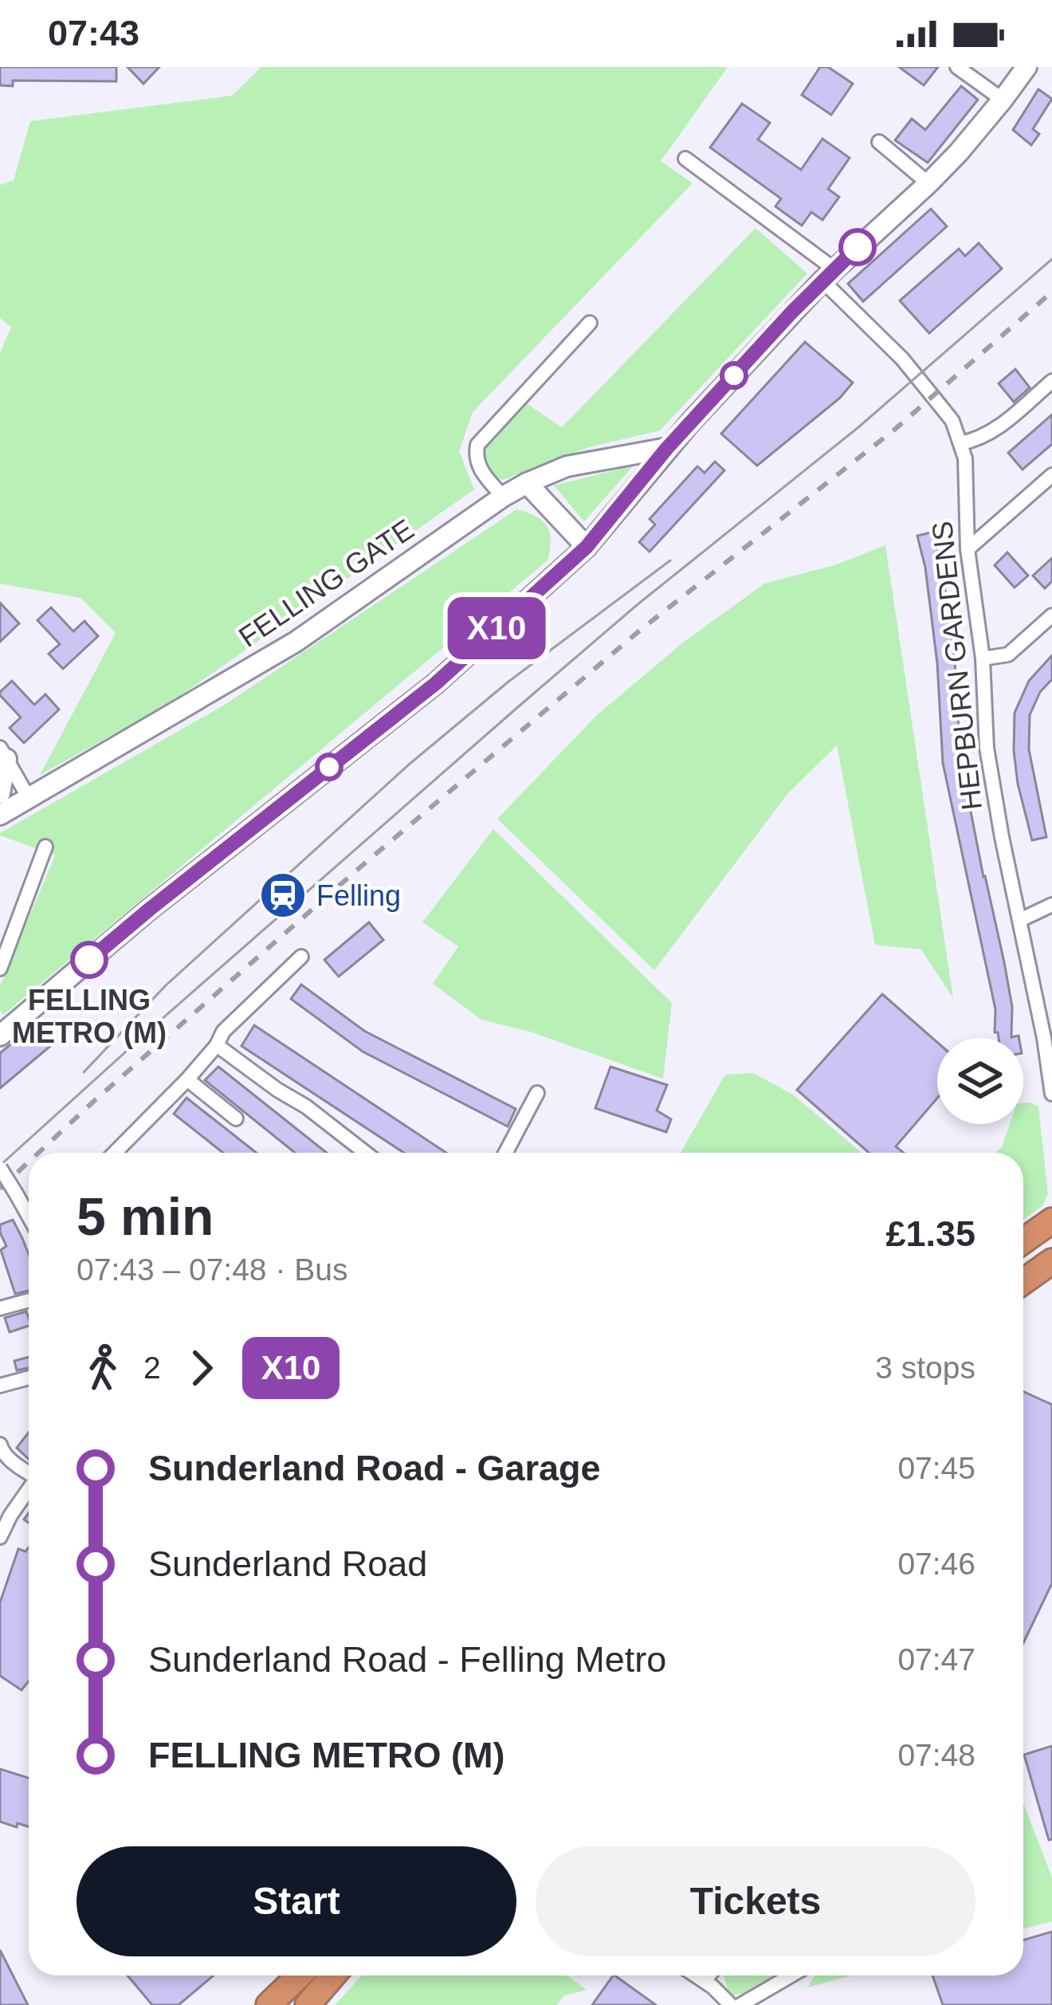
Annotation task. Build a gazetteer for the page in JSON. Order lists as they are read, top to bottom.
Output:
{
  "streets": {
    "main road": ["FELLING GATE"],
    "street": ["HEPBURN GARDENS"]
  },
  "places": {
    "station": ["Felling"],
    "other": ["FELLING METRO (M)"]
  },
  "lines": ["bus line X10"],
  "page": {
    "status": "07:43",
    "on_map": "X10",
    "heading": ["5 min", "07:43 – 07:48 · Bus", "£1.35"],
    "legs": ["2", "X10", "3 stops"],
    "list": [
      {
        "name": "Sunderland Road - Garage",
        "value": "07:45"
      },
      {
        "name": "Sunderland Road",
        "value": "07:46"
      },
      {
        "name": "Sunderland Road - Felling Metro",
        "value": "07:47"
      },
      {
        "name": "FELLING METRO (M)",
        "value": "07:48"
      }
    ],
    "buttons": ["Start", "Tickets"]
  }
}
